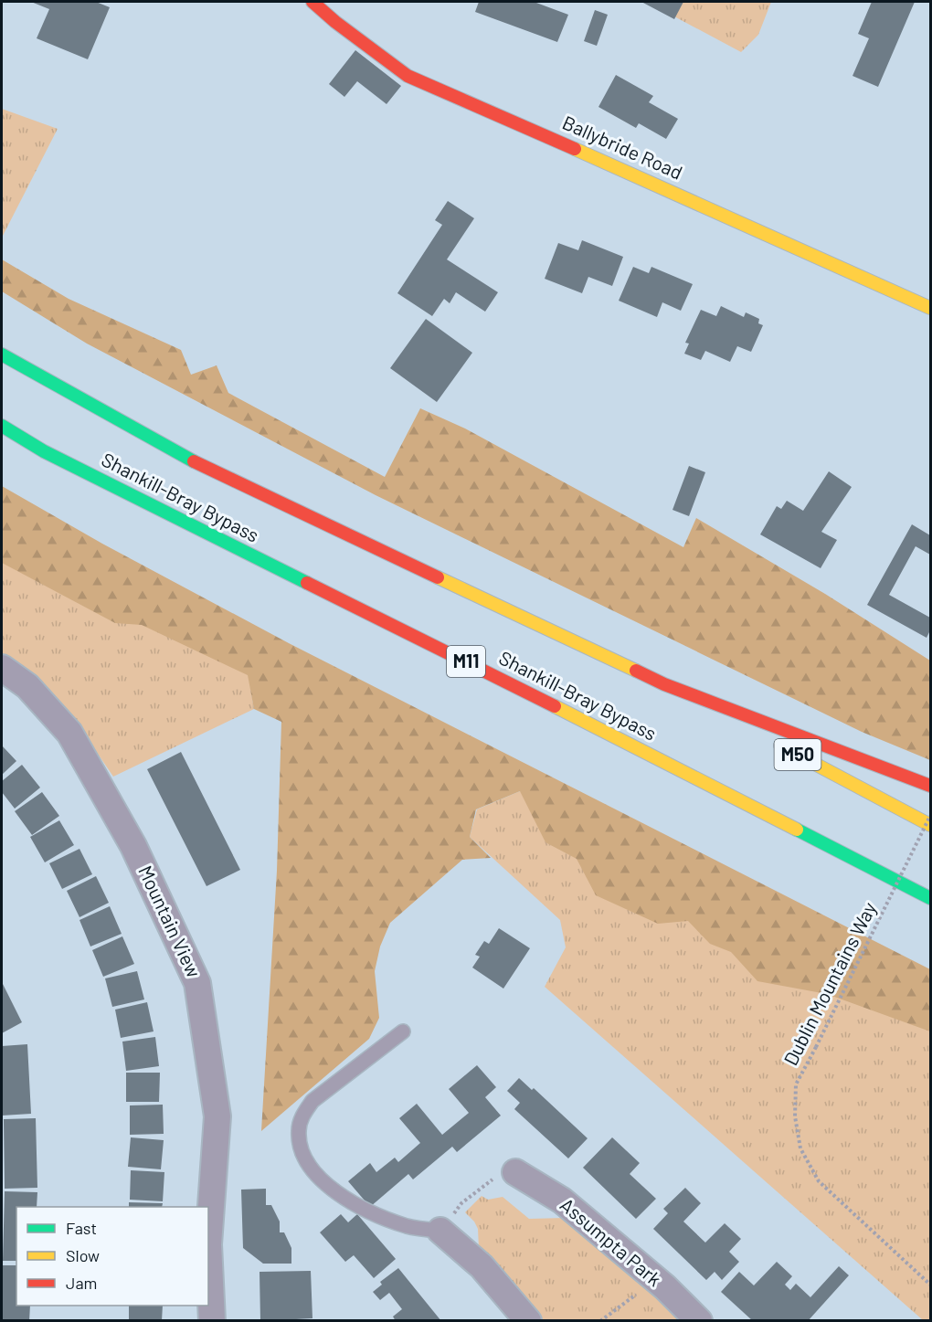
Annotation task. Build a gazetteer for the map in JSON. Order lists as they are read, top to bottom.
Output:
{
  "streets": {
    "main road": [
      "Ballybride Road",
      "Shankill-Bray Bypass",
      "M11",
      "M50"
    ],
    "street": ["Mountain View", "Assumpta Park"],
    "path": ["Dublin Mountains Way"]
  },
  "crossings": [
    ["Shankill-Bray Bypass", "M50"]
  ],
  "legend": ["Fast", "Slow", "Jam"]
}
